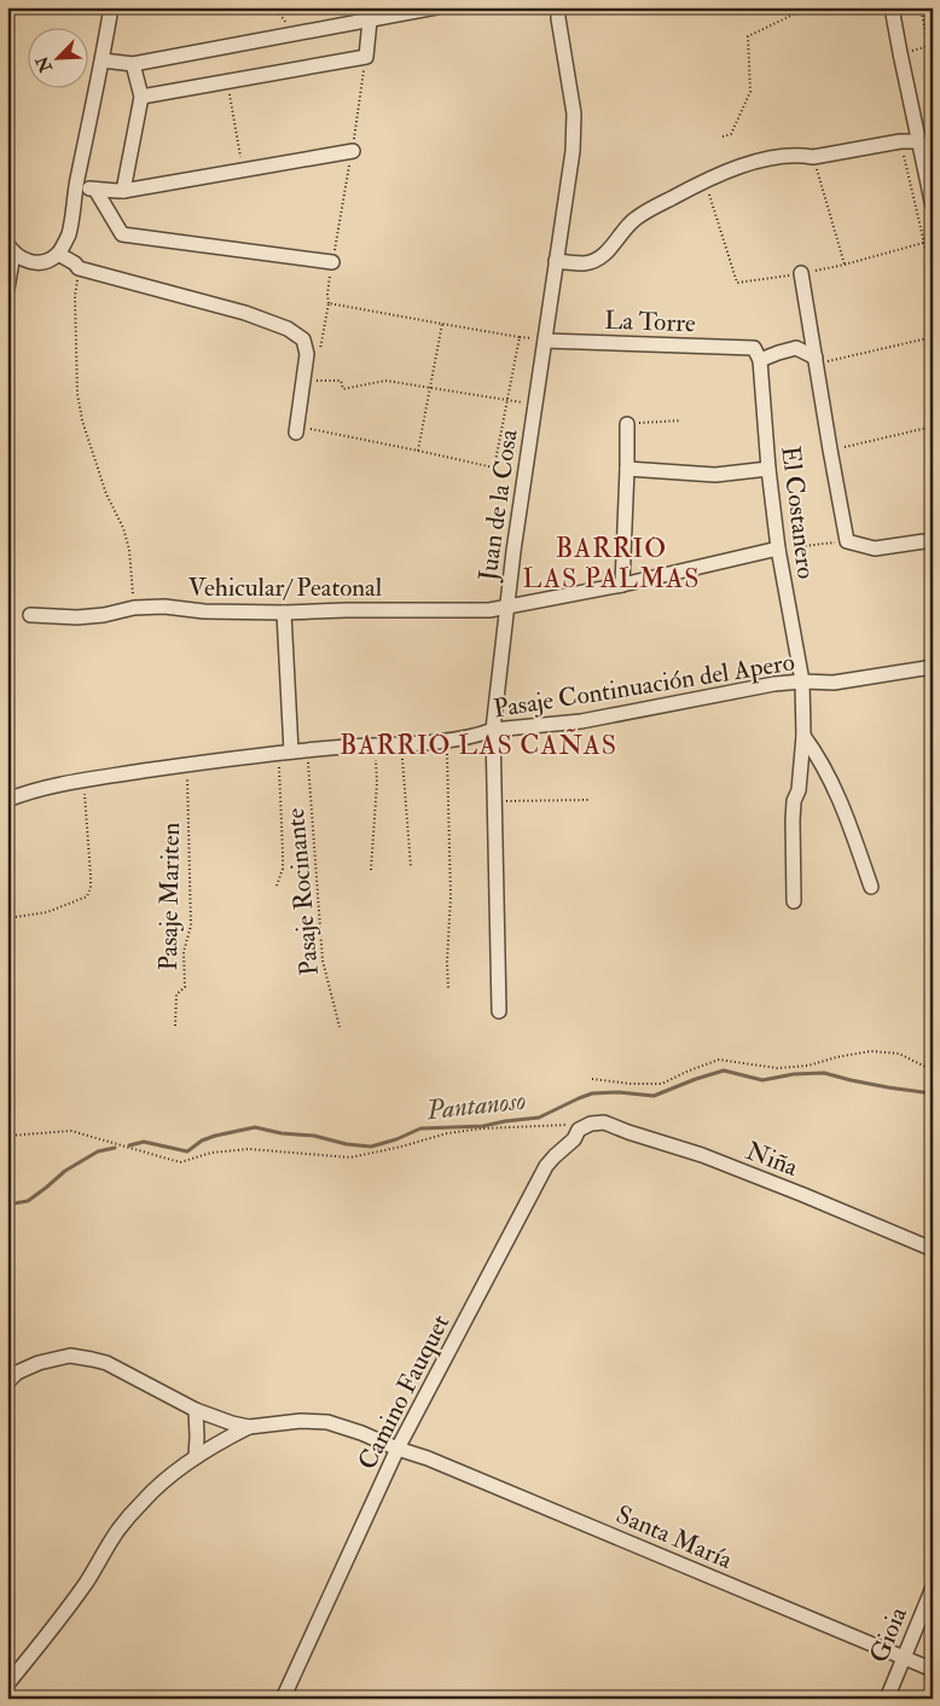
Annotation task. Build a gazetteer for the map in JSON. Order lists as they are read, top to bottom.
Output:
{
  "streets": {
    "street": [
      "La Torre",
      "Juan de la Cosa",
      "El Costanero",
      "Vehicular/ Peatonal",
      "Pasaje Continuación del Apero",
      "Niña",
      "Camino Fauquet",
      "Santa María",
      "Gioia"
    ],
    "path": ["Pasaje Rocinante", "Pasaje Mariten"]
  },
  "crossings": [
    ["La Torre", "Juan de la Cosa"],
    ["La Torre", "El Costanero"],
    ["Juan de la Cosa", "Vehicular/ Peatonal"],
    ["Juan de la Cosa", "Pasaje Continuación del Apero"],
    ["El Costanero", "Vehicular/ Peatonal"],
    ["El Costanero", "Pasaje Continuación del Apero"],
    ["Pasaje Continuación del Apero", "Pasaje Rocinante"],
    ["Pasaje Continuación del Apero", "Pasaje Mariten"],
    ["Niña", "Camino Fauquet"],
    ["Camino Fauquet", "Santa María"],
    ["Santa María", "Gioia"]
  ],
  "districts": ["BARRIO LAS PALMAS", "BARRIO LAS CAÑAS"],
  "water": ["Pantanoso"],
  "north": "bottom left"
}
